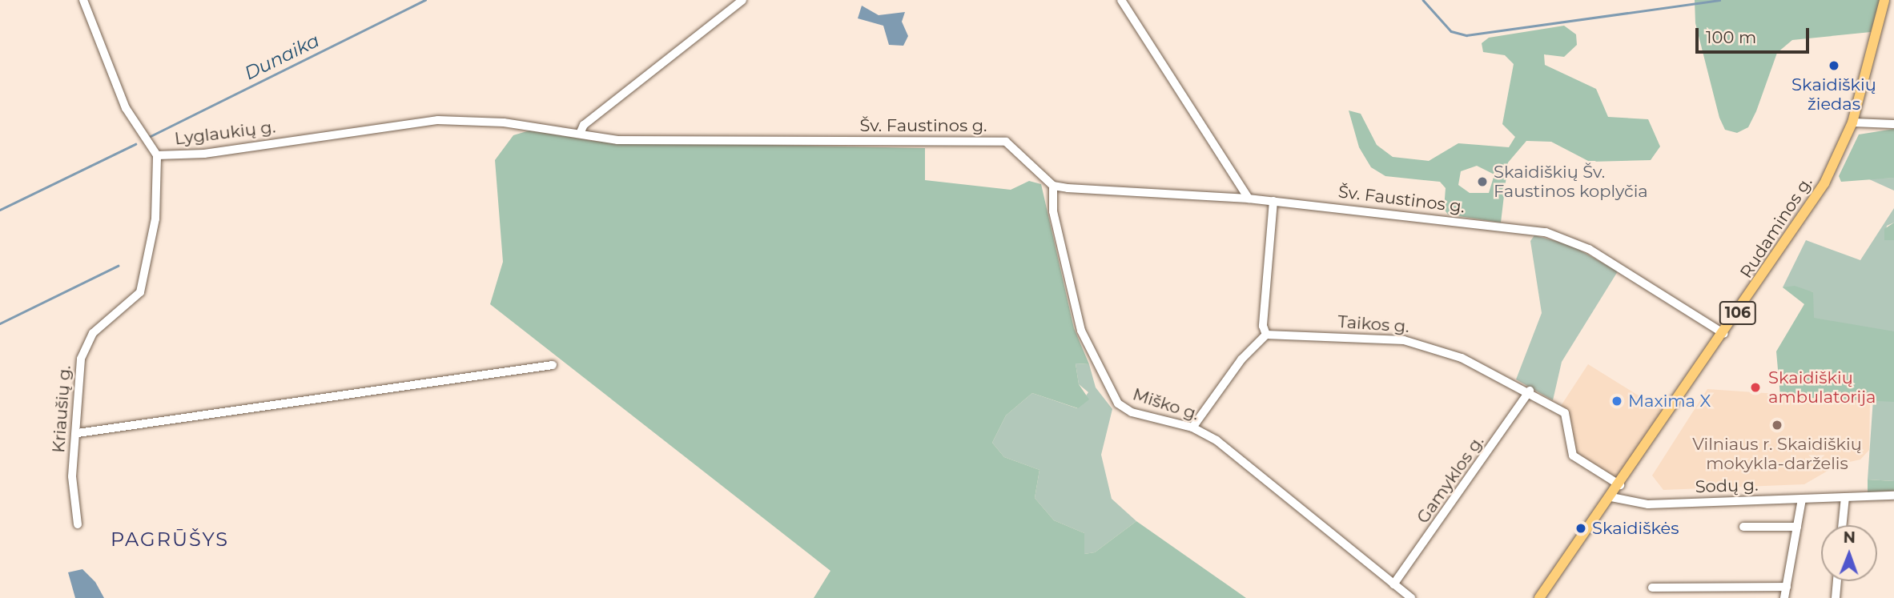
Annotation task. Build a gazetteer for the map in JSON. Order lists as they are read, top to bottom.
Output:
{
  "streets": {
    "main road": ["Rudaminos g.", "106"],
    "street": [
      "Šv. Faustinos g.",
      "Lyglaukių g.",
      "Taikos g.",
      "Miško g.",
      "Kriaušių g.",
      "Gamyklos g.",
      "Sodų g."
    ]
  },
  "crossings": [
    ["Šv. Faustinos g.", "Lyglaukių g."],
    ["Šv. Faustinos g.", "Rudaminos g."],
    ["Šv. Faustinos g.", "Miško g."],
    ["Lyglaukių g.", "Kriaušių g."],
    ["Rudaminos g.", "106"],
    ["Rudaminos g.", "Taikos g."],
    ["Rudaminos g.", "Sodų g."],
    ["Taikos g.", "Gamyklos g."],
    ["Miško g.", "Gamyklos g."]
  ],
  "districts": ["PAGRŪŠYS"],
  "water": ["Dunaika"],
  "places": [
    "Skaidiškių žiedas",
    "Skaidiškių Šv. Faustinos koplyčia",
    "Skaidiškių ambulatorija",
    "Maxima X",
    "Vilniaus r. Skaidiškių mokykla-darželis",
    "Skaidiškės"
  ],
  "scale_bar": "100 m",
  "north": "top"
}
